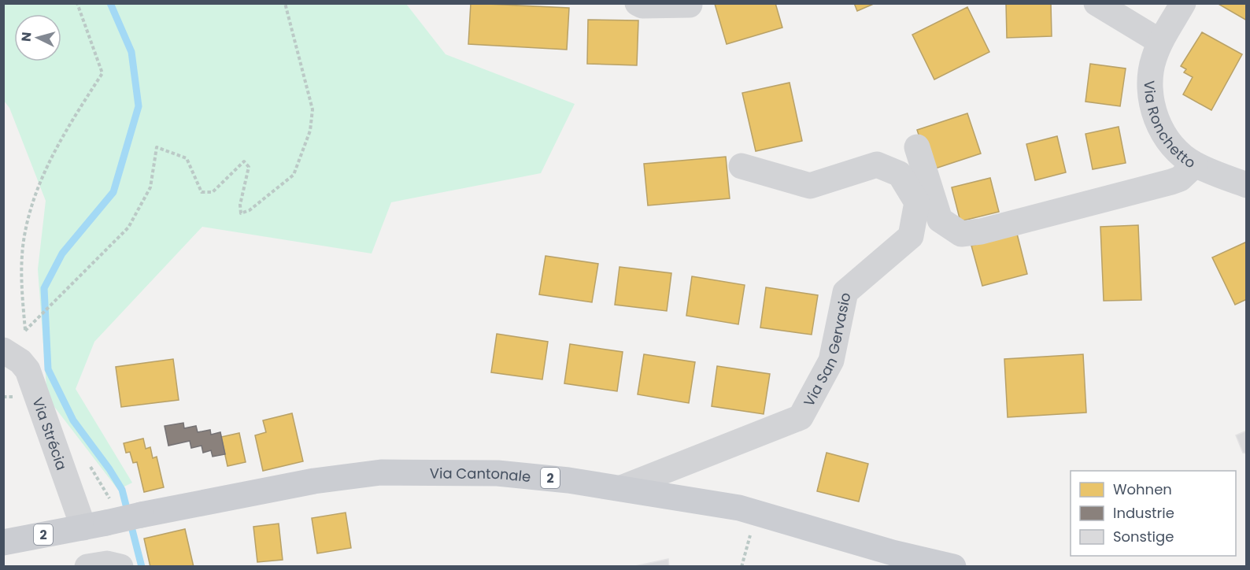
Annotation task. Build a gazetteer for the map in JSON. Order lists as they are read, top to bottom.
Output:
{
  "streets": {
    "main road": ["Via Cantonale", "2"],
    "street": ["Via Ronchetto", "Via San Gervasio", "Via Strécia"]
  },
  "crossings": [
    ["Via San Gervasio", "Via Cantonale"],
    ["Via Strécia", "Via Cantonale"]
  ],
  "legend": ["Wohnen", "Industrie", "Sonstige"],
  "north": "left"
}
